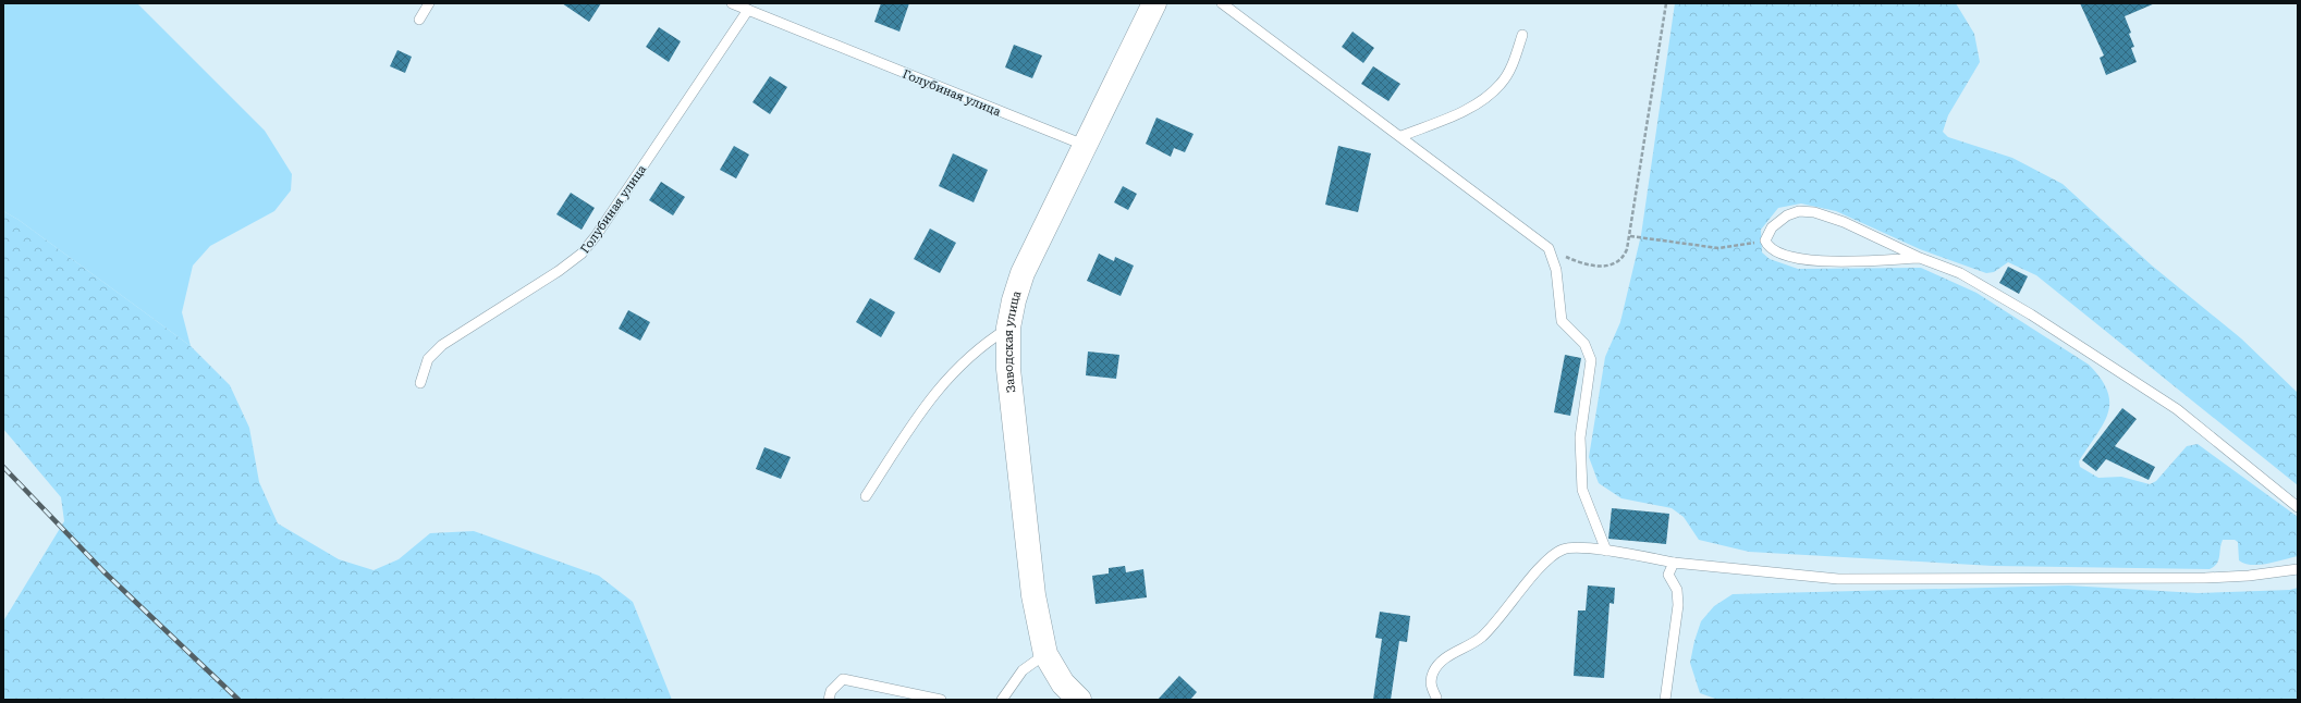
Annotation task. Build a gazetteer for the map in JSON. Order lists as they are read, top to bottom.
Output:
{
  "streets": {
    "street": ["Заводская улица"],
    "lane": ["Голубиная улица"]
  },
  "crossings": [
    ["Голубиная улица", "Заводская улица"]
  ]
}
